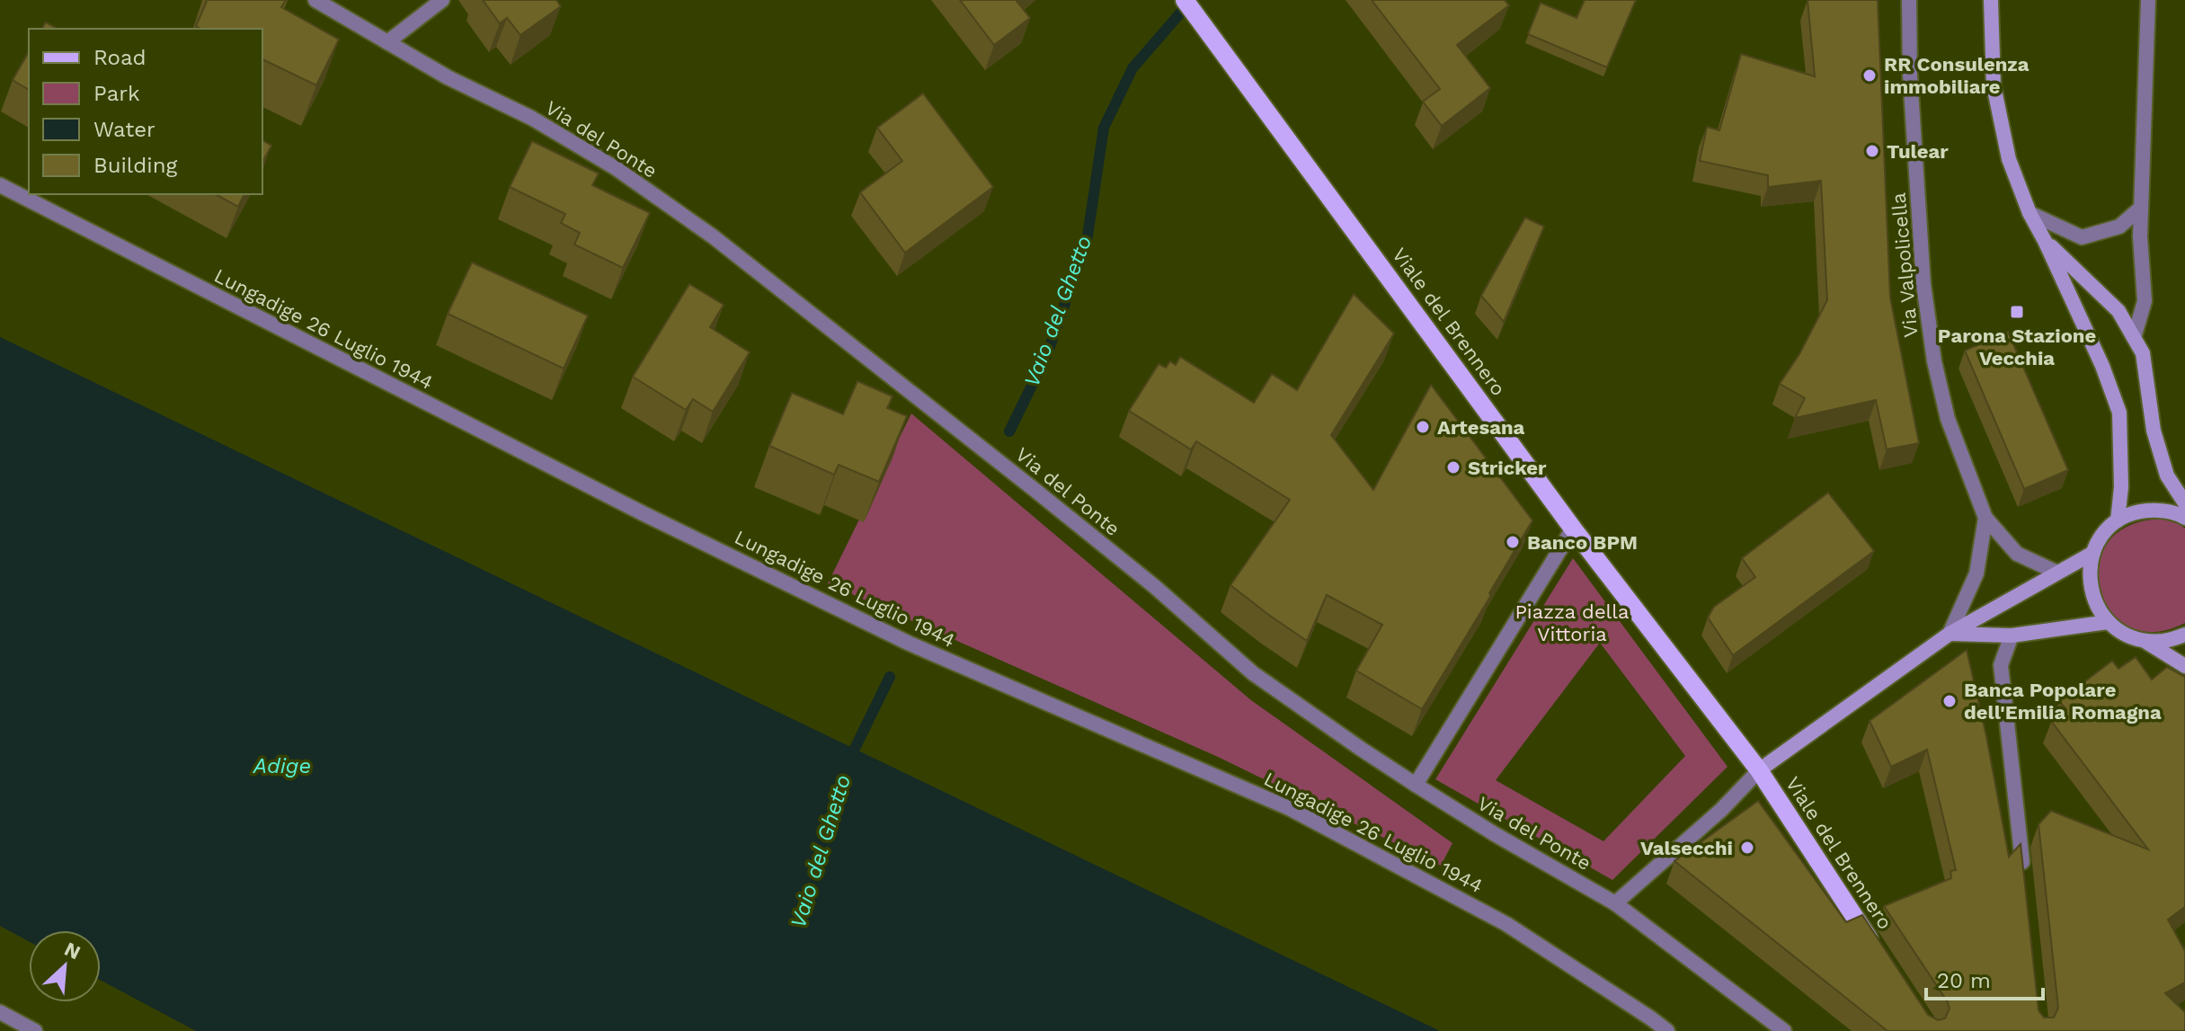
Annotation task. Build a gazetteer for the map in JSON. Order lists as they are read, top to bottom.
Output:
{
  "streets": {
    "main road": ["Viale del Brennero"],
    "street": ["Via del Ponte", "Via Valpolicella", "Lungadige 26 Luglio 1944"]
  },
  "crossings": [
    ["Via Valpolicella", "Viale del Brennero"]
  ],
  "water": ["Vaio del Ghetto", "Adige"],
  "parks": ["Piazza della Vittoria"],
  "places": {
    "other": [
      "RR Consulenza immobiliare",
      "Tulear",
      "Artesana",
      "Stricker",
      "Banco BPM",
      "Banca Popolare dell'Emilia Romagna",
      "Valsecchi"
    ],
    "transit": ["Parona Stazione Vecchia"]
  },
  "legend": [
    "Road",
    "Park",
    "Water",
    "Building"
  ],
  "scale_bar": "20 m",
  "north": "top right"
}
